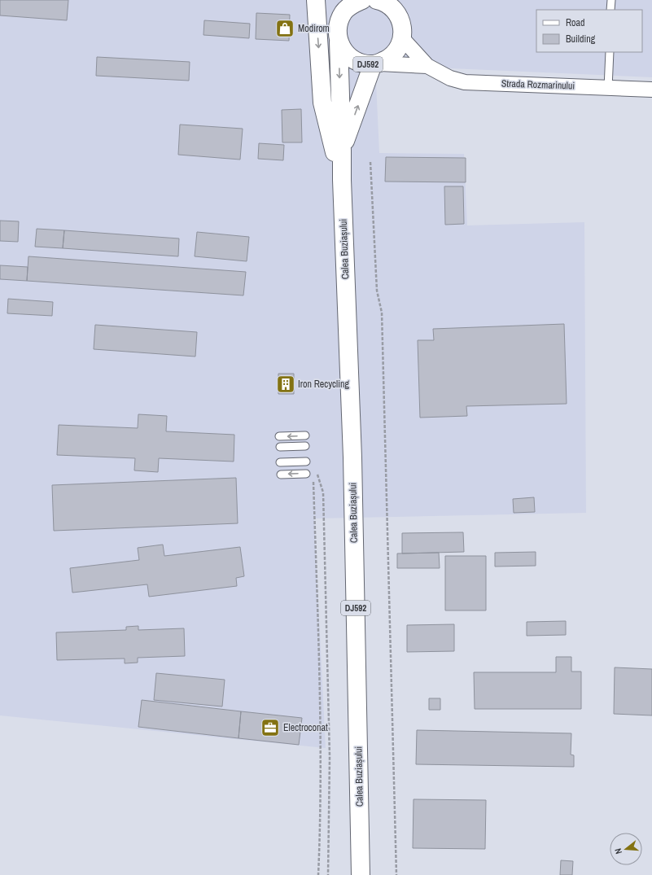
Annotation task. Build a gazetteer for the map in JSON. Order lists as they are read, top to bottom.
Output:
{
  "streets": {
    "main road": ["DJ592", "Calea Buziașului"],
    "street": ["Strada Rozmarinului"]
  },
  "crossings": [
    ["DJ592", "Strada Rozmarinului"],
    ["DJ592", "Calea Buziașului"],
    ["Strada Rozmarinului", "Calea Buziașului"]
  ],
  "places": {
    "shop": ["Modirom"],
    "building": ["Iron Recycling"],
    "office": ["Electroconat"]
  },
  "legend": ["Road", "Building"],
  "north": "left"
}
